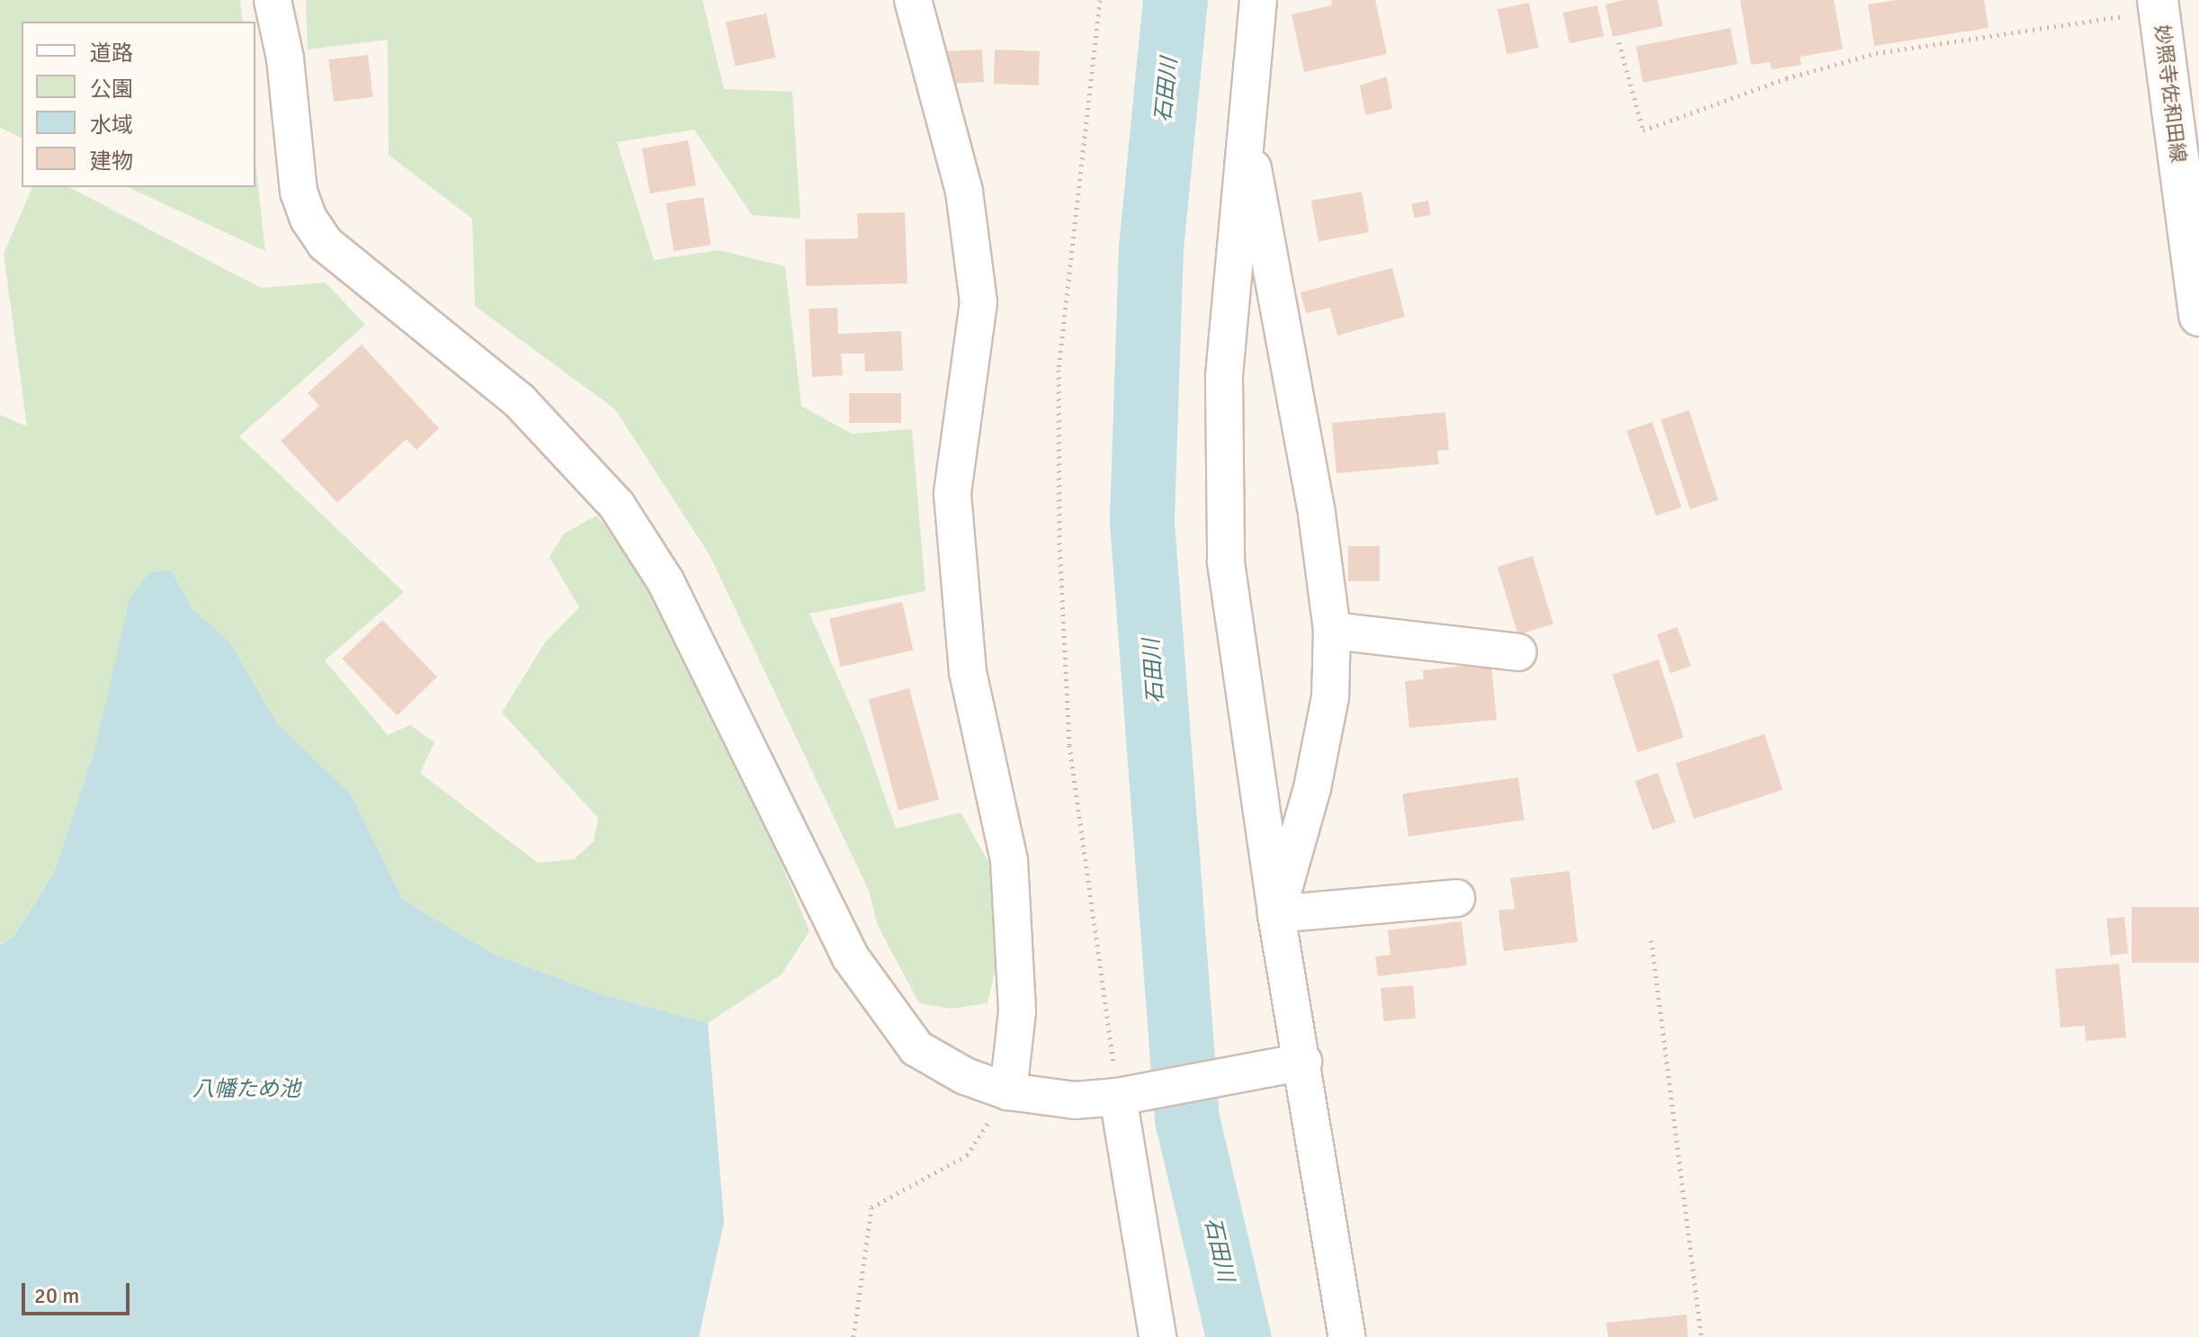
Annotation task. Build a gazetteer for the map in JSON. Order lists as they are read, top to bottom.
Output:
{
  "streets": {
    "main road": ["妙照寺佐和田線"]
  },
  "water": ["石田川", "八幡ため池"],
  "legend": [
    "道路",
    "公園",
    "水域",
    "建物"
  ],
  "scale_bar": "20 m"
}
